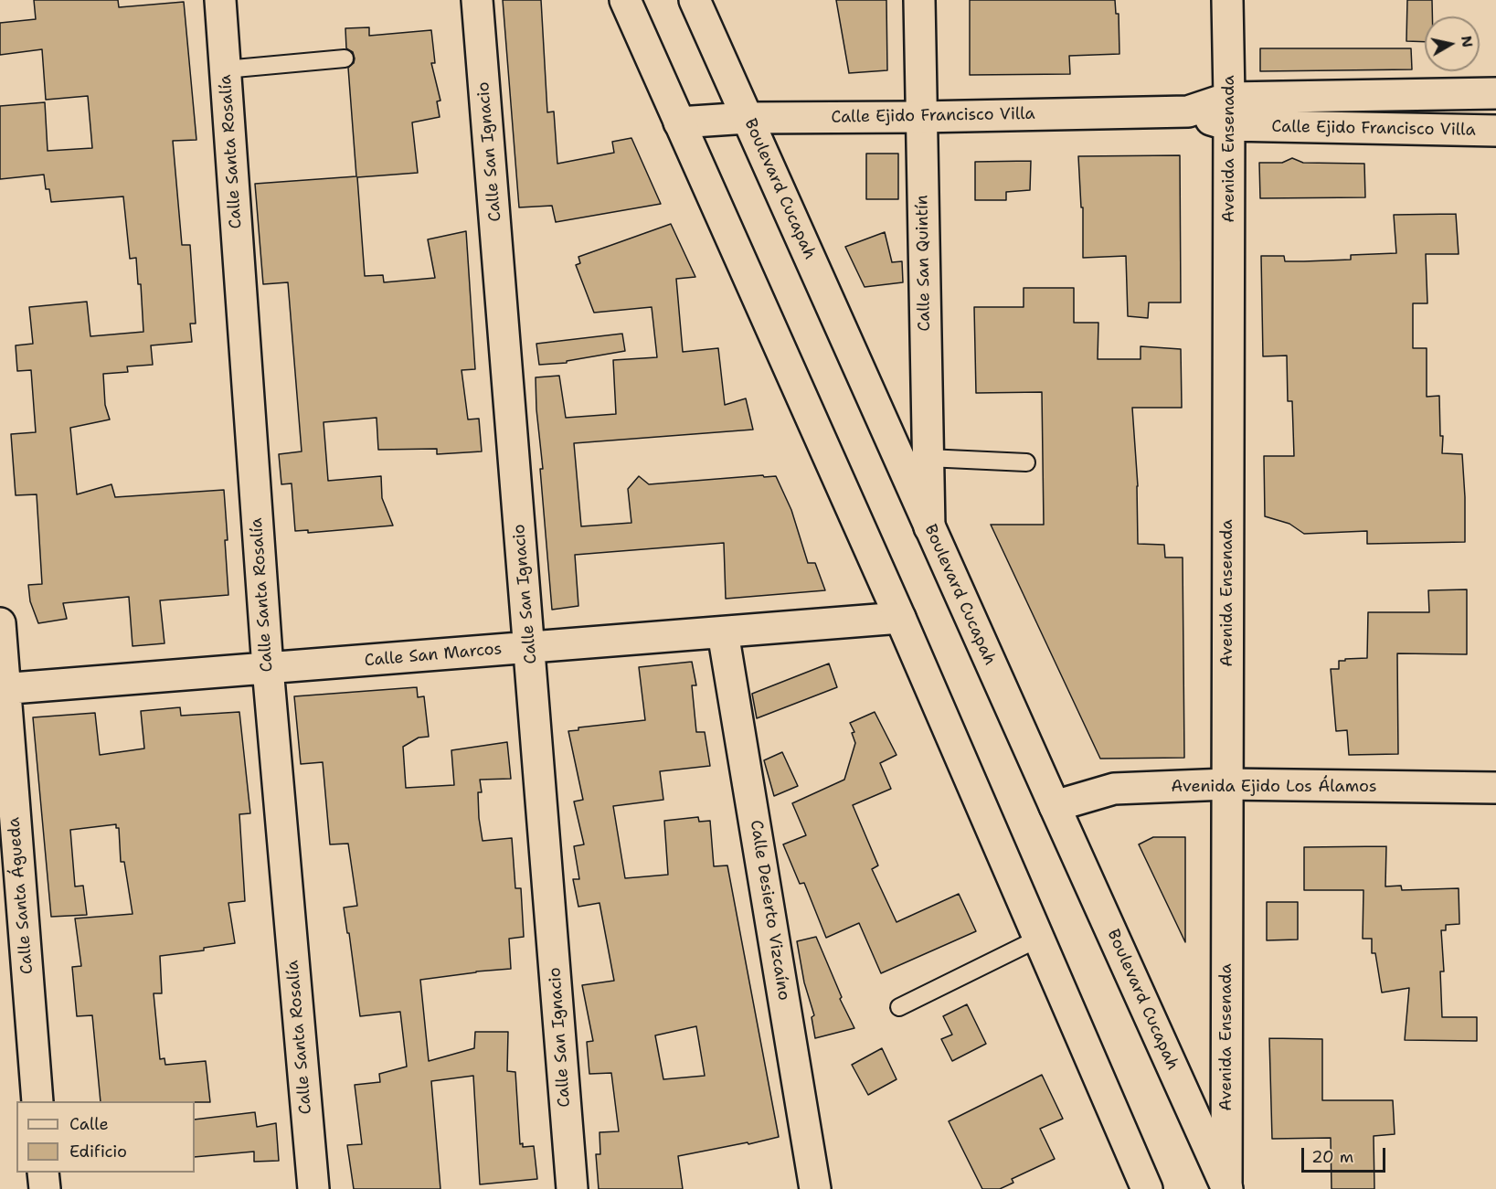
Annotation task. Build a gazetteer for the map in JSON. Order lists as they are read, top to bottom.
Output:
{
  "streets": {
    "street": [
      "Calle Ejido Francisco Villa",
      "Avenida Ensenada",
      "Calle Santa Rosalía",
      "Calle San Ignacio",
      "Boulevard Cucapah",
      "Calle San Quintín",
      "Calle San Marcos",
      "Avenida Ejido Los Álamos",
      "Calle Santa Águeda",
      "Calle Desierto Vizcaíno"
    ]
  },
  "crossings": [
    ["Calle Ejido Francisco Villa", "Avenida Ensenada"],
    ["Calle Ejido Francisco Villa", "Boulevard Cucapah"],
    ["Calle Ejido Francisco Villa", "Calle San Quintín"],
    ["Avenida Ensenada", "Boulevard Cucapah"],
    ["Avenida Ensenada", "Avenida Ejido Los Álamos"],
    ["Calle Santa Rosalía", "Calle San Marcos"],
    ["Calle San Ignacio", "Calle San Marcos"],
    ["Boulevard Cucapah", "Calle San Quintín"],
    ["Boulevard Cucapah", "Avenida Ejido Los Álamos"],
    ["Calle San Marcos", "Calle Santa Águeda"],
    ["Calle San Marcos", "Calle Desierto Vizcaíno"]
  ],
  "legend": ["Calle", "Edificio"],
  "scale_bar": "20 m",
  "north": "right"
}
